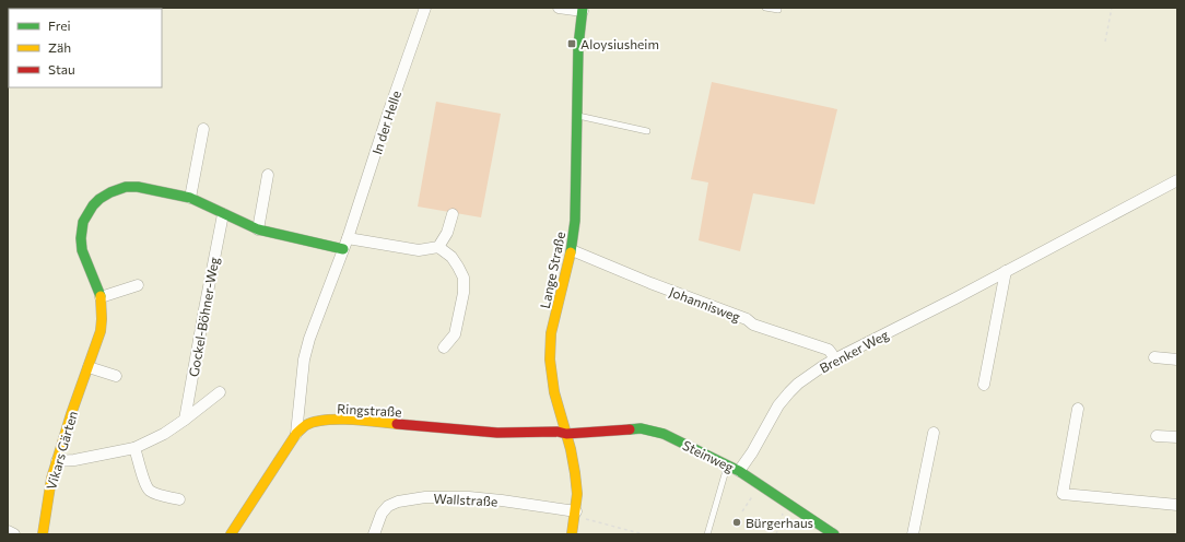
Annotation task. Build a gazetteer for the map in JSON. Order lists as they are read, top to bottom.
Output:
{
  "streets": {
    "street": [
      "In der Helle",
      "Lange Straße",
      "Johannisweg",
      "Gockel-Böhner-Weg",
      "Brenker Weg",
      "Ringstraße",
      "Vikars Gärten",
      "Steinweg",
      "Wallstraße"
    ]
  },
  "crossings": [
    ["In der Helle", "Ringstraße"],
    ["In der Helle", "Vikars Gärten"],
    ["Lange Straße", "Johannisweg"],
    ["Lange Straße", "Ringstraße"],
    ["Lange Straße", "Steinweg"],
    ["Lange Straße", "Wallstraße"],
    ["Johannisweg", "Brenker Weg"],
    ["Gockel-Böhner-Weg", "Vikars Gärten"],
    ["Brenker Weg", "Steinweg"],
    ["Ringstraße", "Steinweg"]
  ],
  "places": {
    "transit": ["Aloysiusheim"],
    "other": ["Bürgerhaus"]
  },
  "legend": ["Frei", "Zäh", "Stau"]
}
